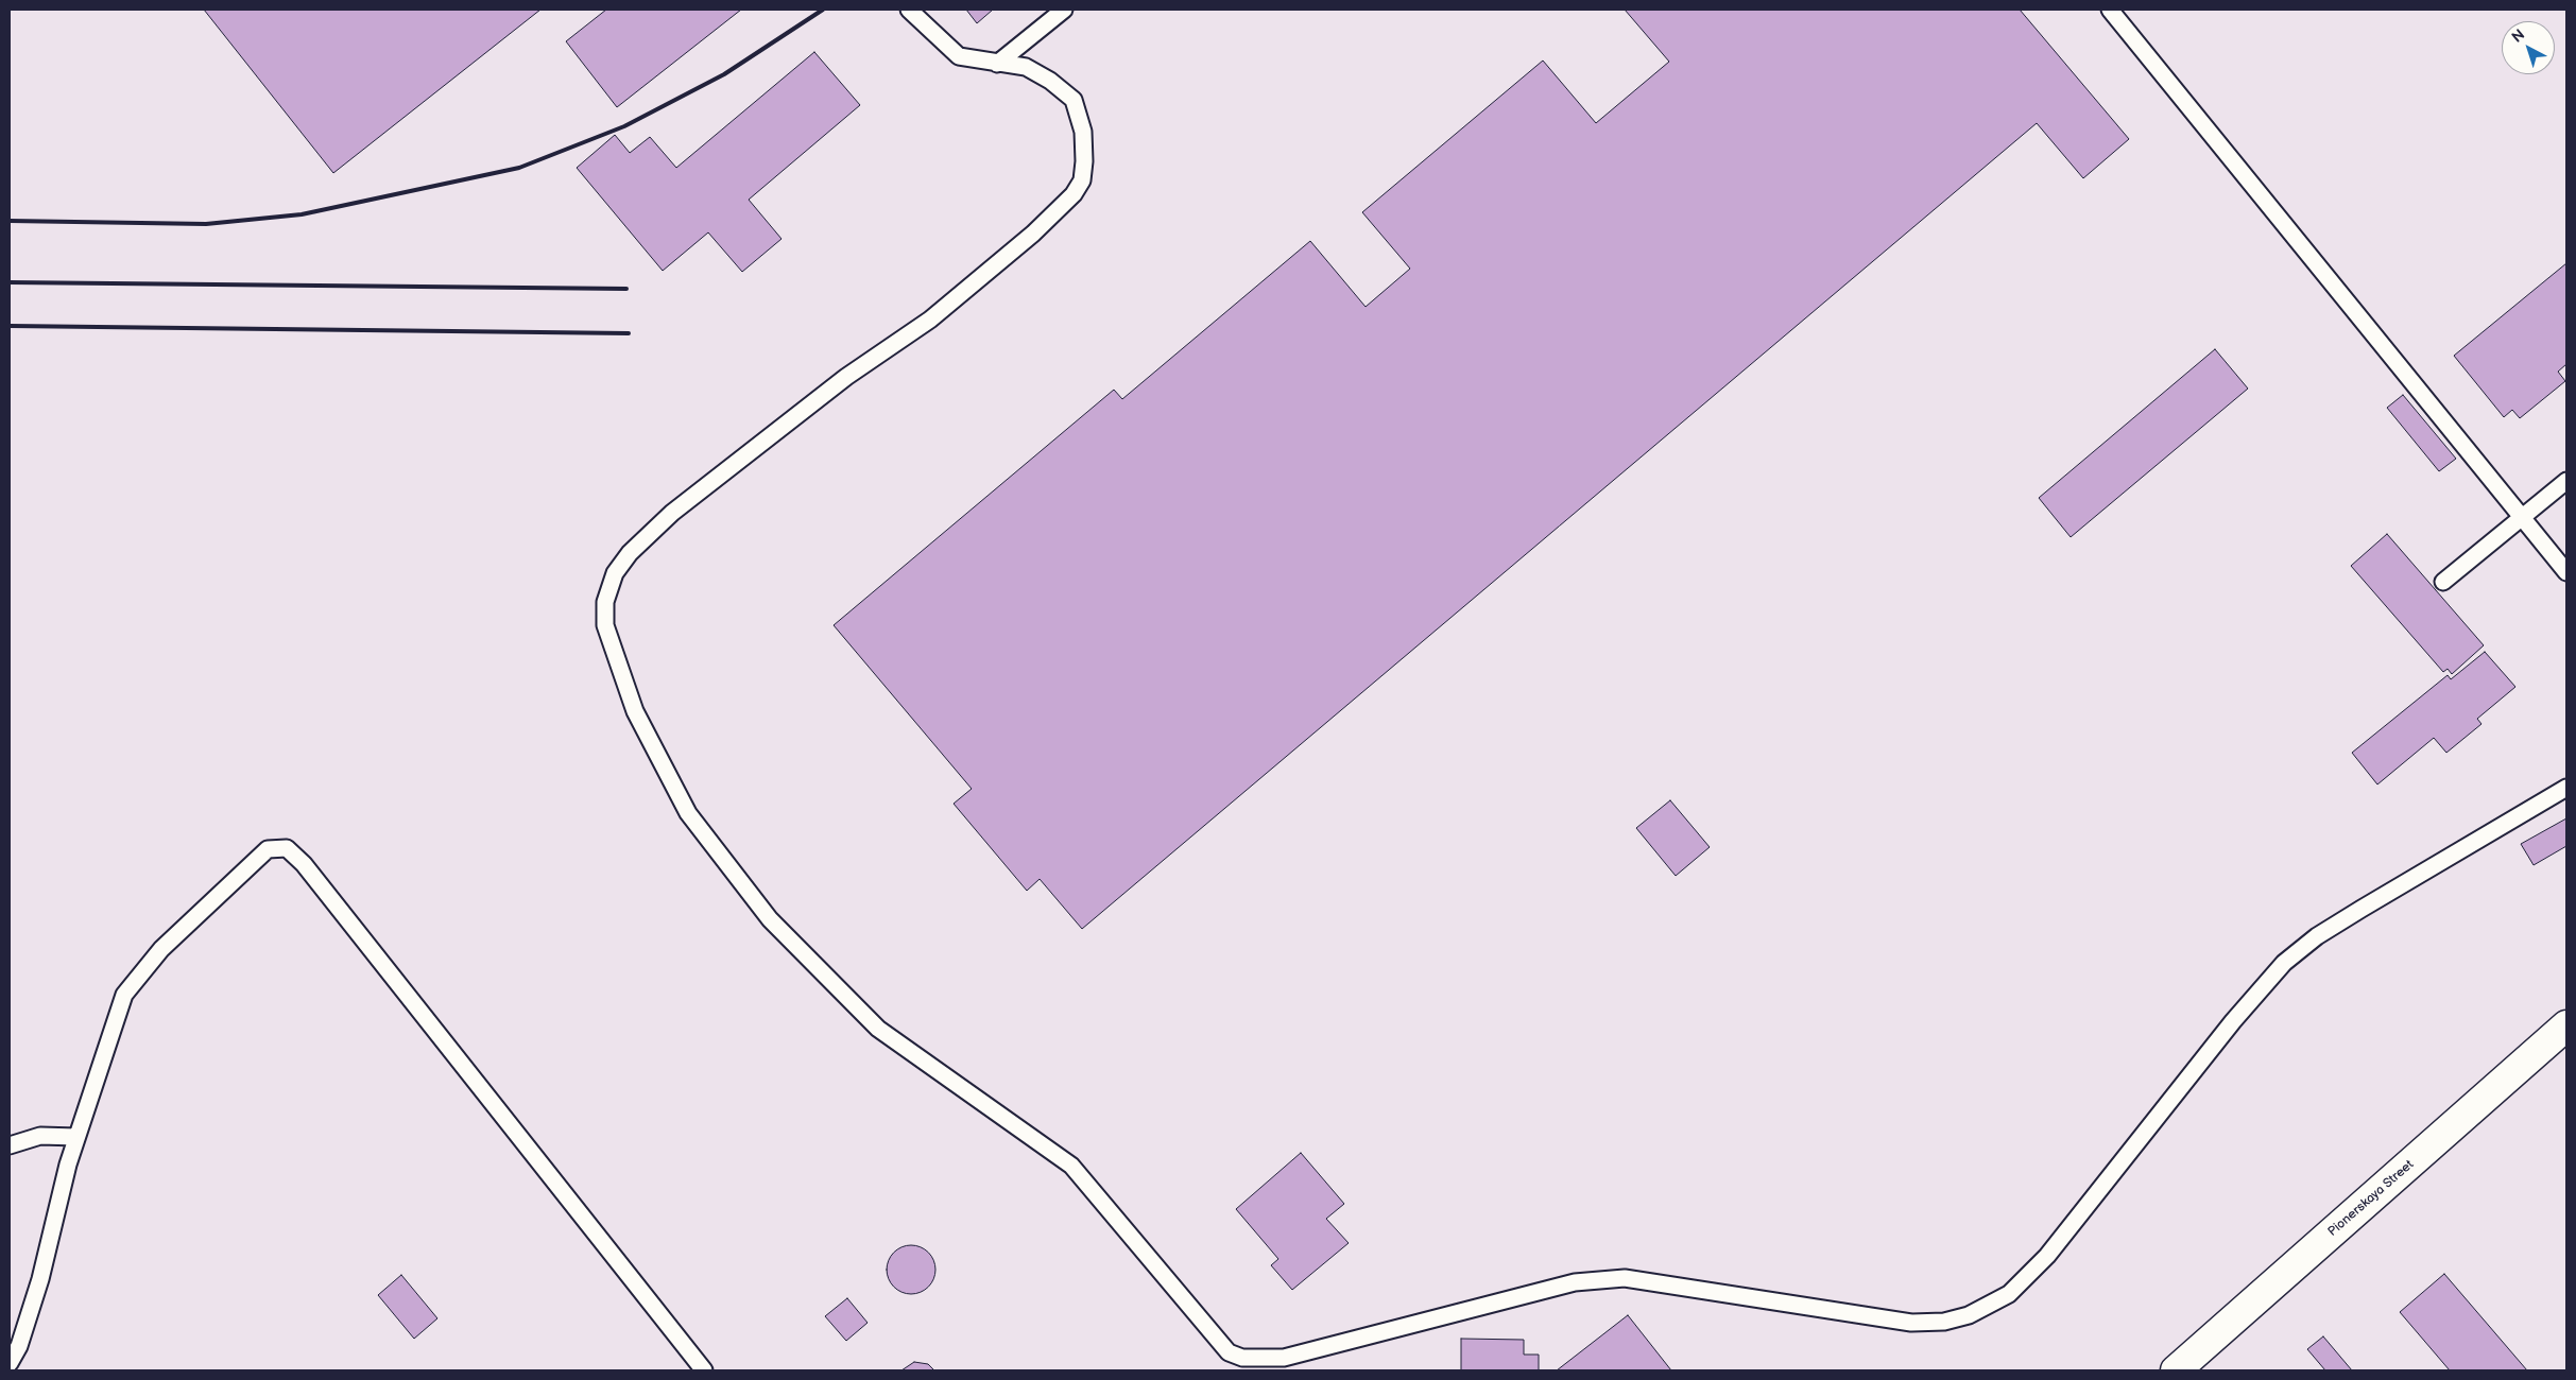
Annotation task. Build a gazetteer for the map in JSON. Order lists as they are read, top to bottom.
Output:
{
  "streets": {
    "street": ["Pionerskaya Street"]
  },
  "north": "top left"
}
